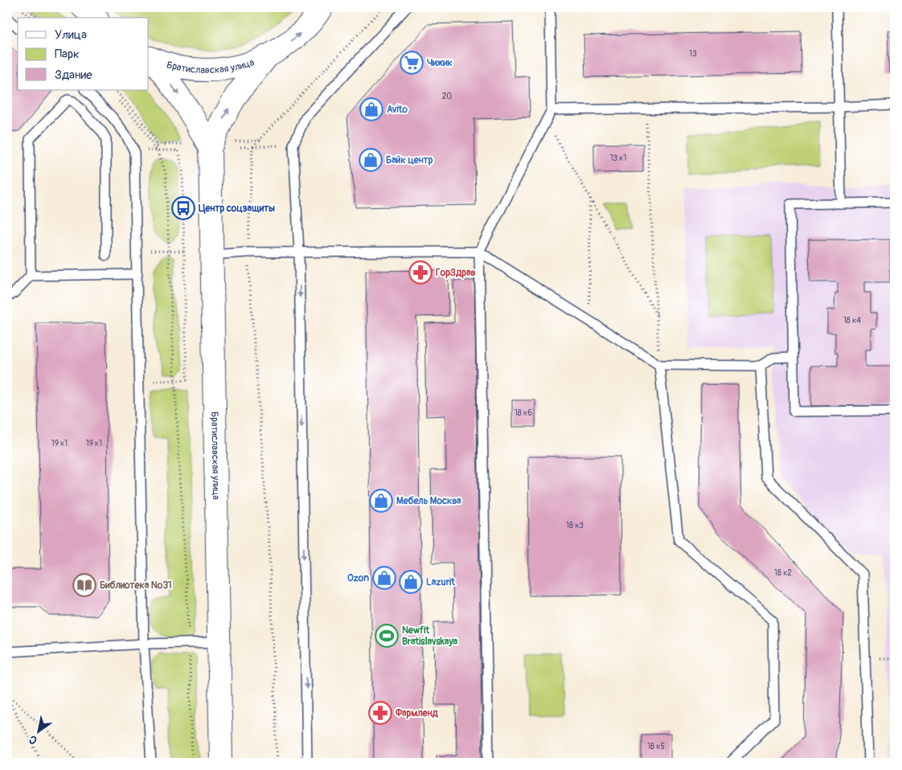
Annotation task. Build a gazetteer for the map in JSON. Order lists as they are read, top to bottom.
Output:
{
  "streets": {
    "main road": ["Братиславская улица"]
  },
  "places": {
    "supermarket": ["Чижик"],
    "shop": [
      "Avito",
      "Байк центр",
      "Мебель Москва",
      "Ozon",
      "Lazurit"
    ],
    "bus stop": ["Центр соцзащиты"],
    "pharmacy": ["ГорЗдрав", "Фармленд"],
    "library": ["Библиотека №31"],
    "sports": ["Newfit Bratislavskaya"]
  },
  "house_numbers": [
    "13",
    "20",
    "13 к1",
    "18 к4",
    "18 к6",
    "19 к1",
    "19 к1",
    "18 к3",
    "18 к2",
    "18 к5"
  ],
  "legend": ["Улица", "Парк", "Здание"],
  "north": "bottom left"
}
